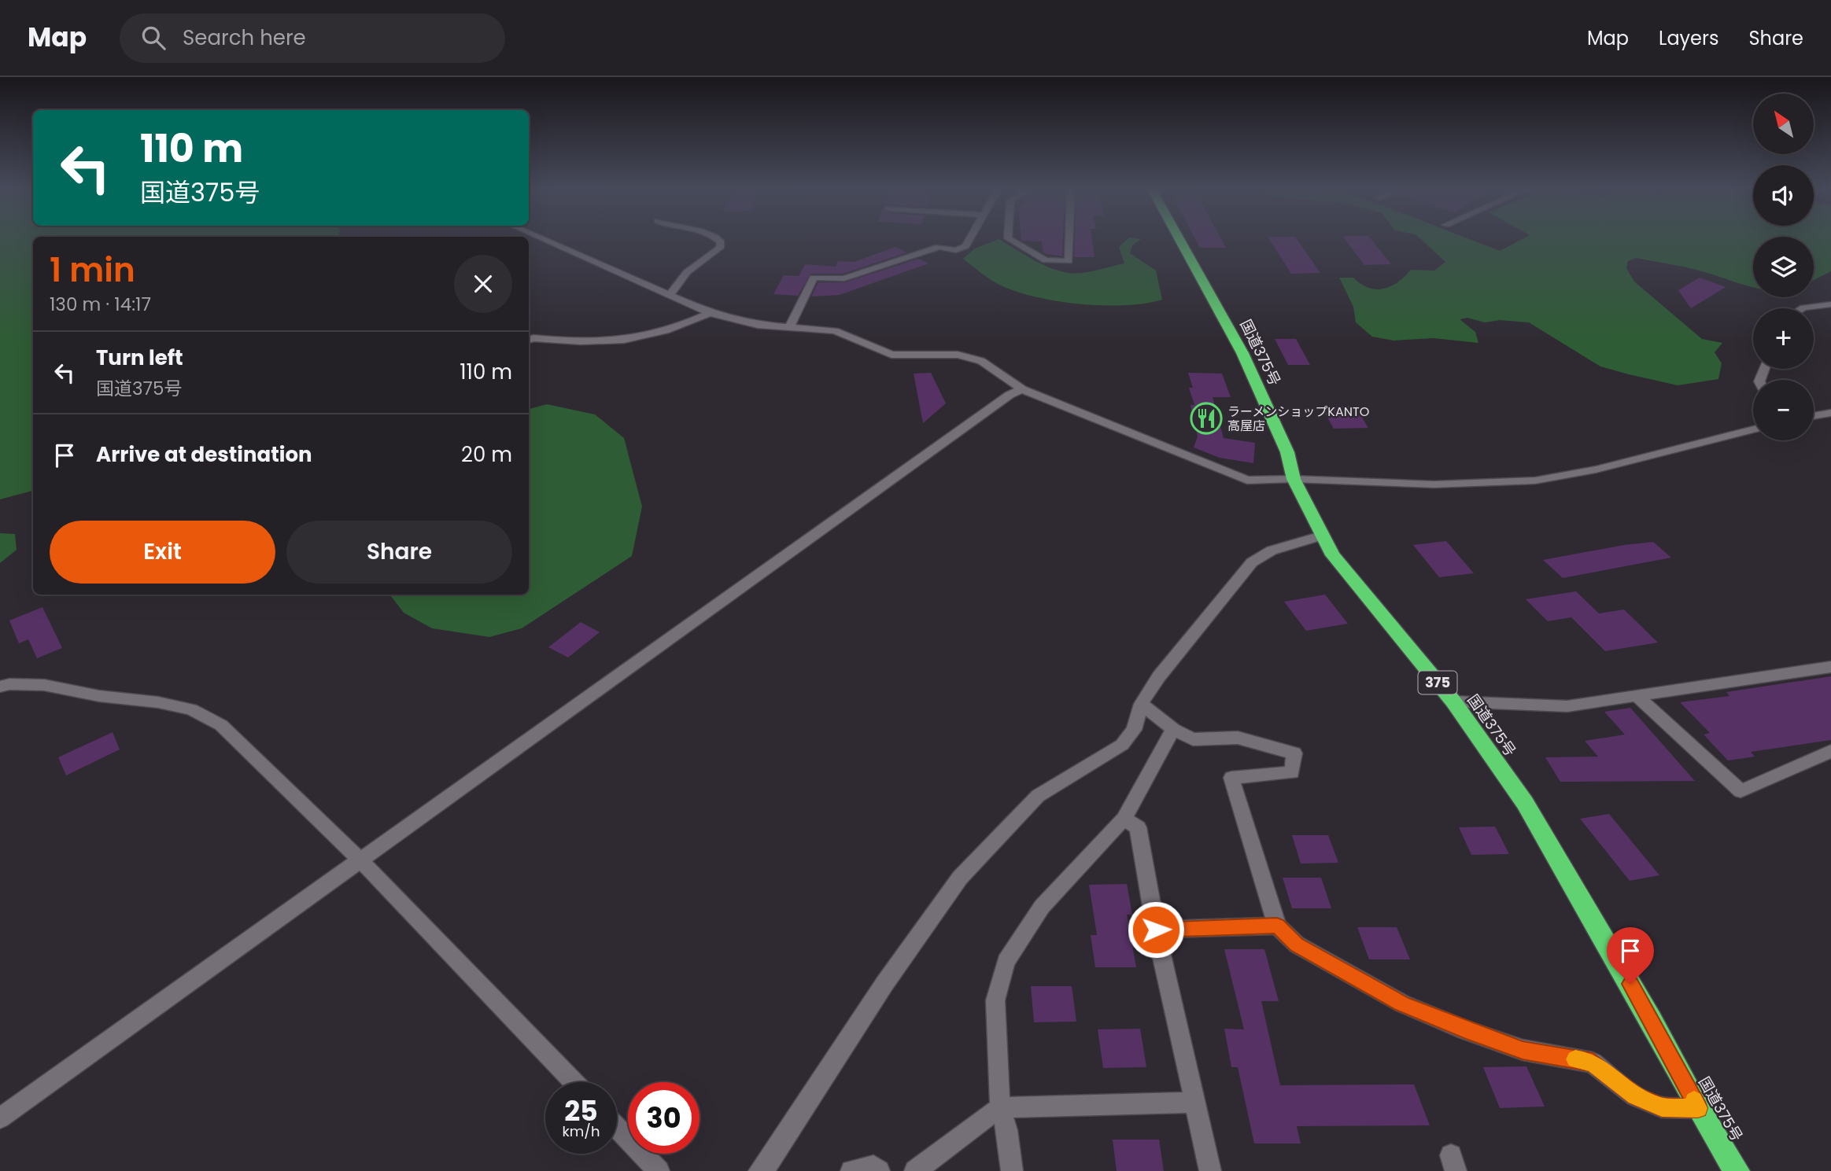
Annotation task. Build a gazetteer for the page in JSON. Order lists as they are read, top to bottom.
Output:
{
  "streets": {
    "highway": ["国道375号", "375"]
  },
  "places": {
    "restaurant": ["ラーメンショップKANTO 高屋店"]
  },
  "north": "top left",
  "page": {
    "header": "Map",
    "search": "Search here",
    "nav": ["Map", "Layers", "Share"],
    "map_buttons": ["+", "−"],
    "turn": ["110 m", "国道375号"],
    "heading": ["1 min", "130 m · 14:17"],
    "list": [
      {
        "name": "Turn left",
        "note": "国道375号",
        "value": "110 m"
      },
      {
        "name": "Arrive at destination",
        "value": "20 m"
      }
    ],
    "buttons": ["Exit", "Share"],
    "speed": "25 km/h",
    "limit": "30"
  }
}
